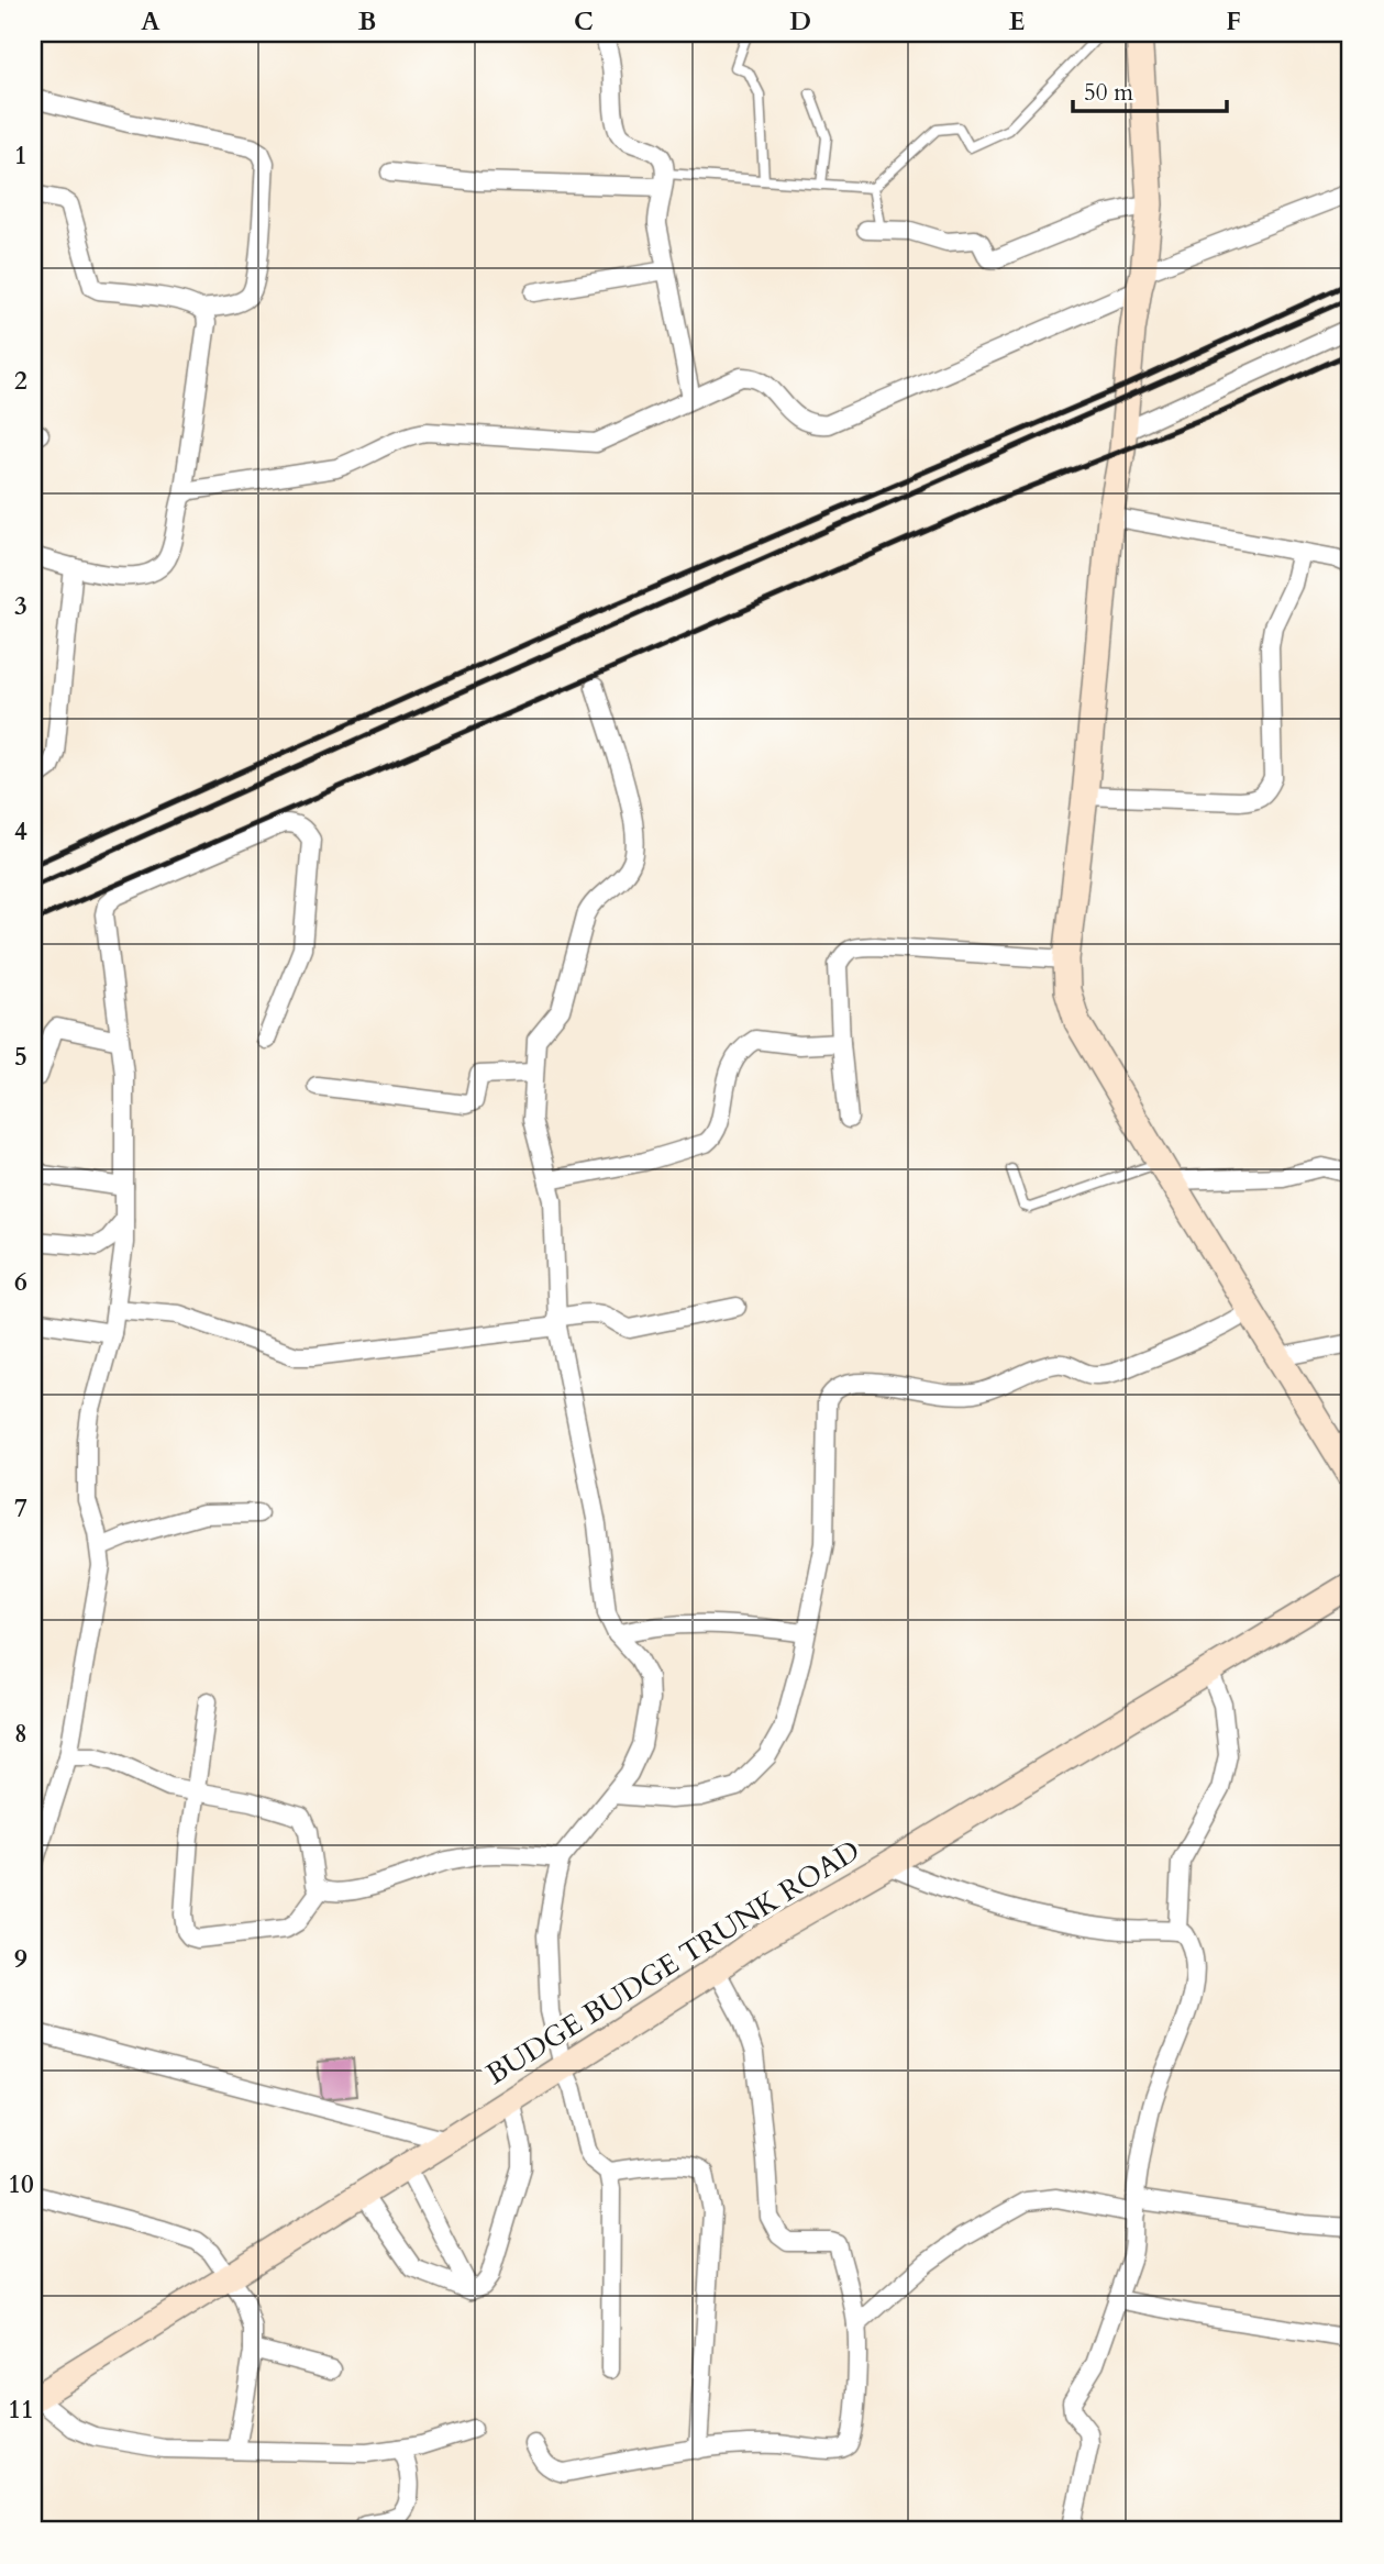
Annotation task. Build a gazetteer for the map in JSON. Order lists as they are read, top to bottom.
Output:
{
  "streets": {
    "main road": ["BUDGE BUDGE TRUNK ROAD"]
  },
  "scale_bar": "50 m",
  "grid": {
    "columns": [
      "A",
      "B",
      "C",
      "D",
      "E",
      "F"
    ],
    "rows": [
      "1",
      "2",
      "3",
      "4",
      "5",
      "6",
      "7",
      "8",
      "9",
      "10",
      "11"
    ]
  }
}
